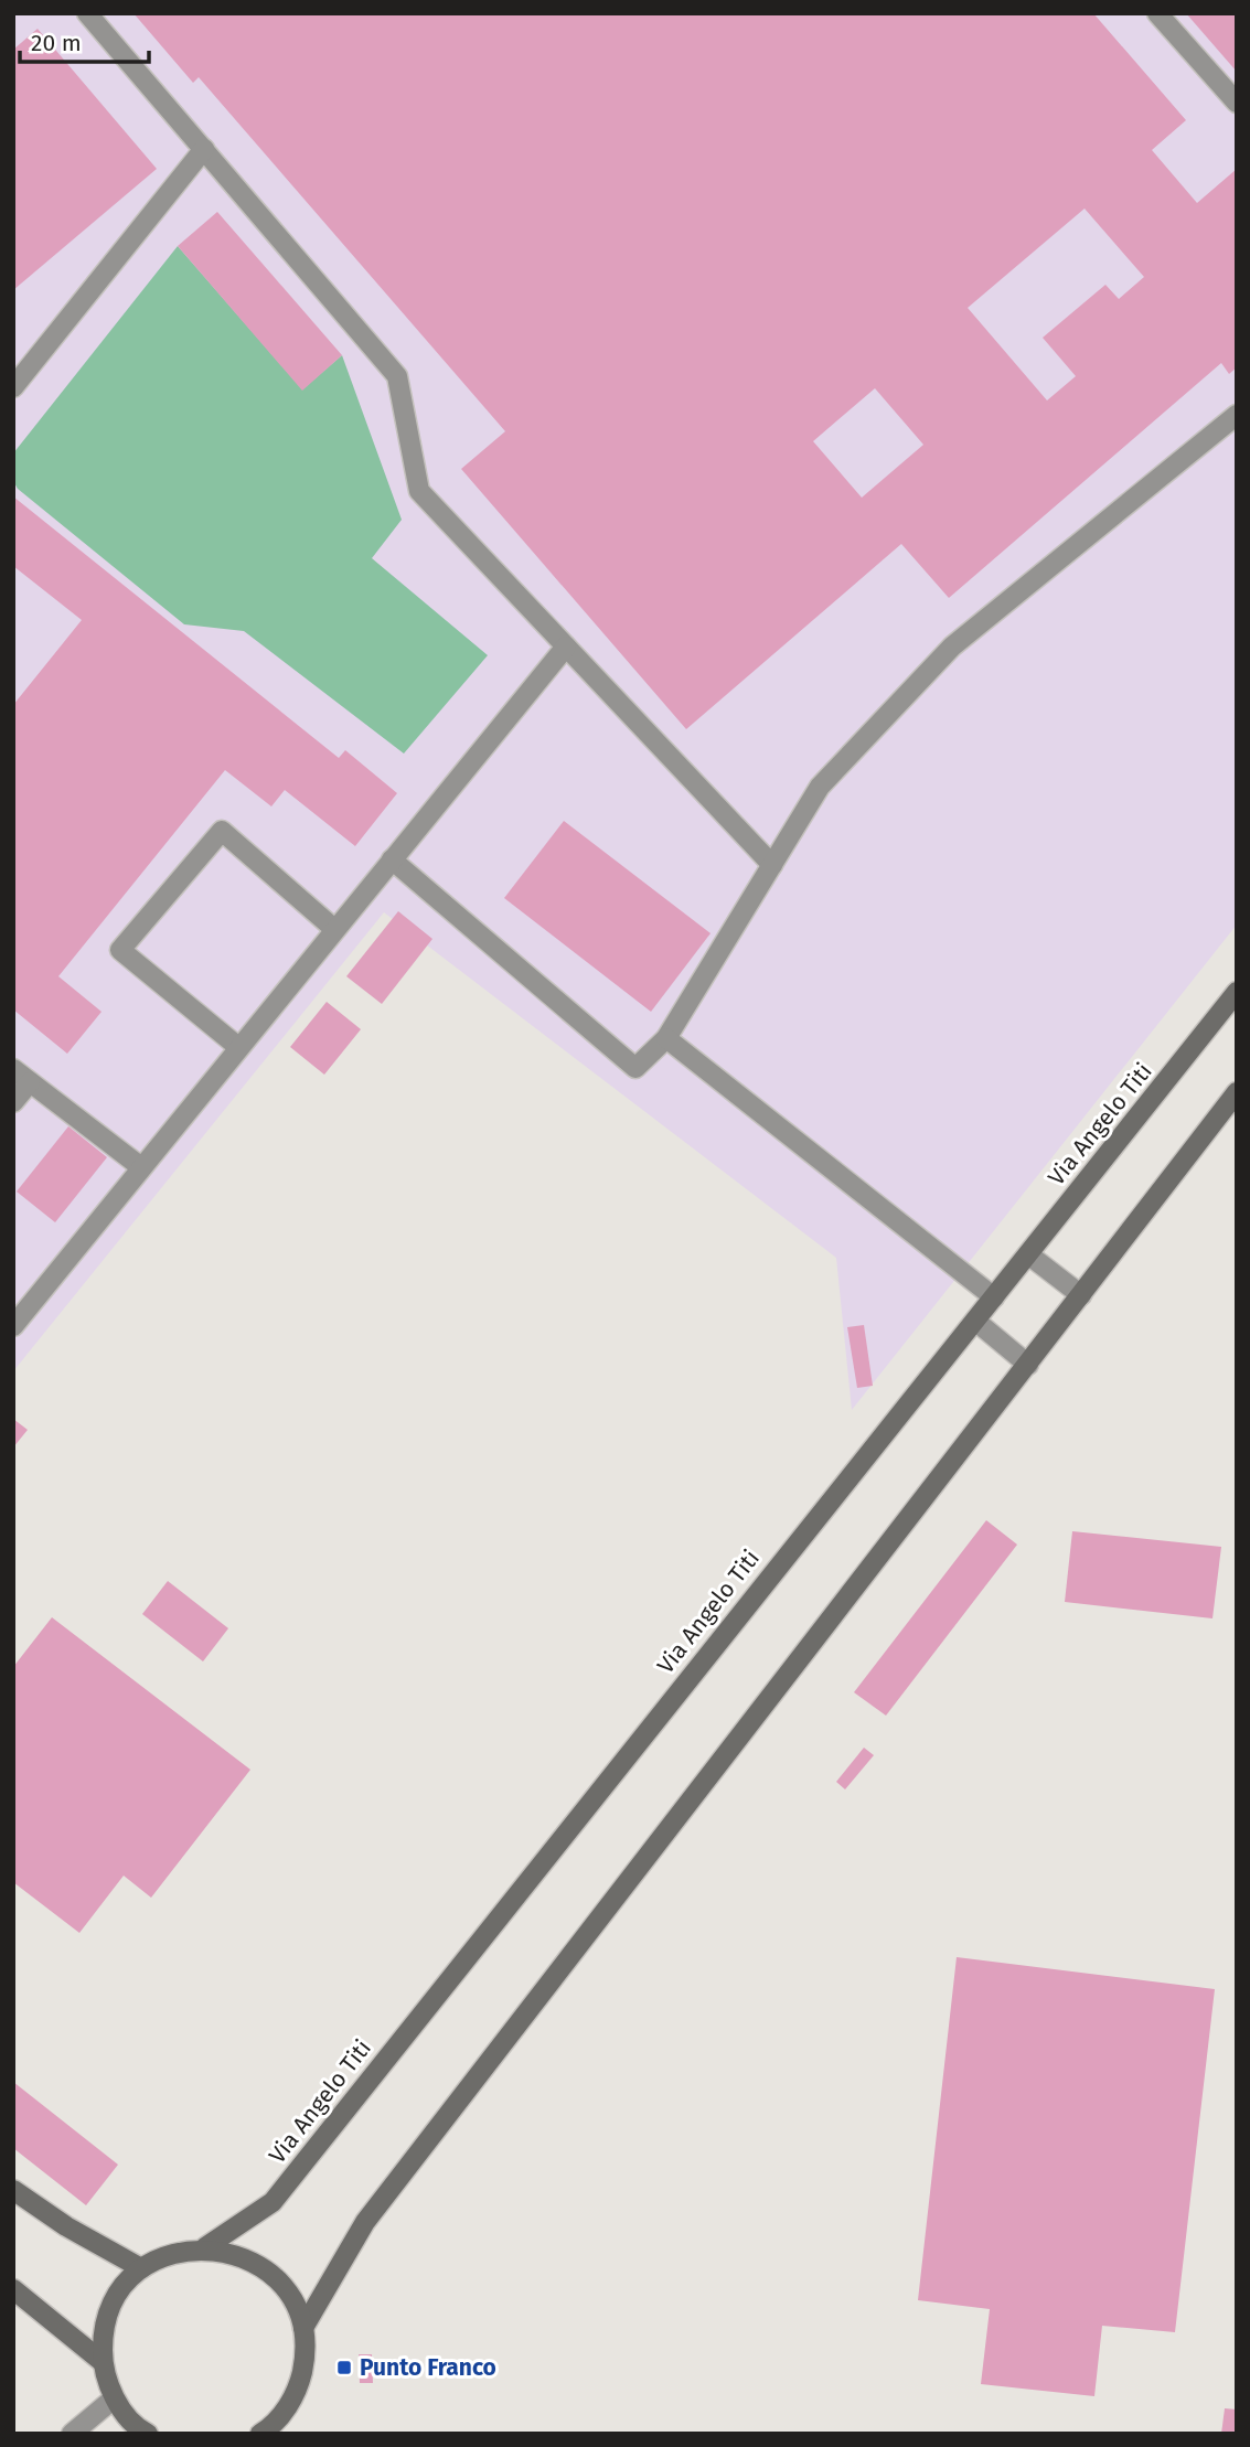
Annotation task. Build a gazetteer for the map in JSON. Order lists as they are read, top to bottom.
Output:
{
  "streets": {
    "main road": ["Via Angelo Titi"]
  },
  "places": {
    "transit": ["Punto Franco"]
  },
  "scale_bar": "20 m"
}
